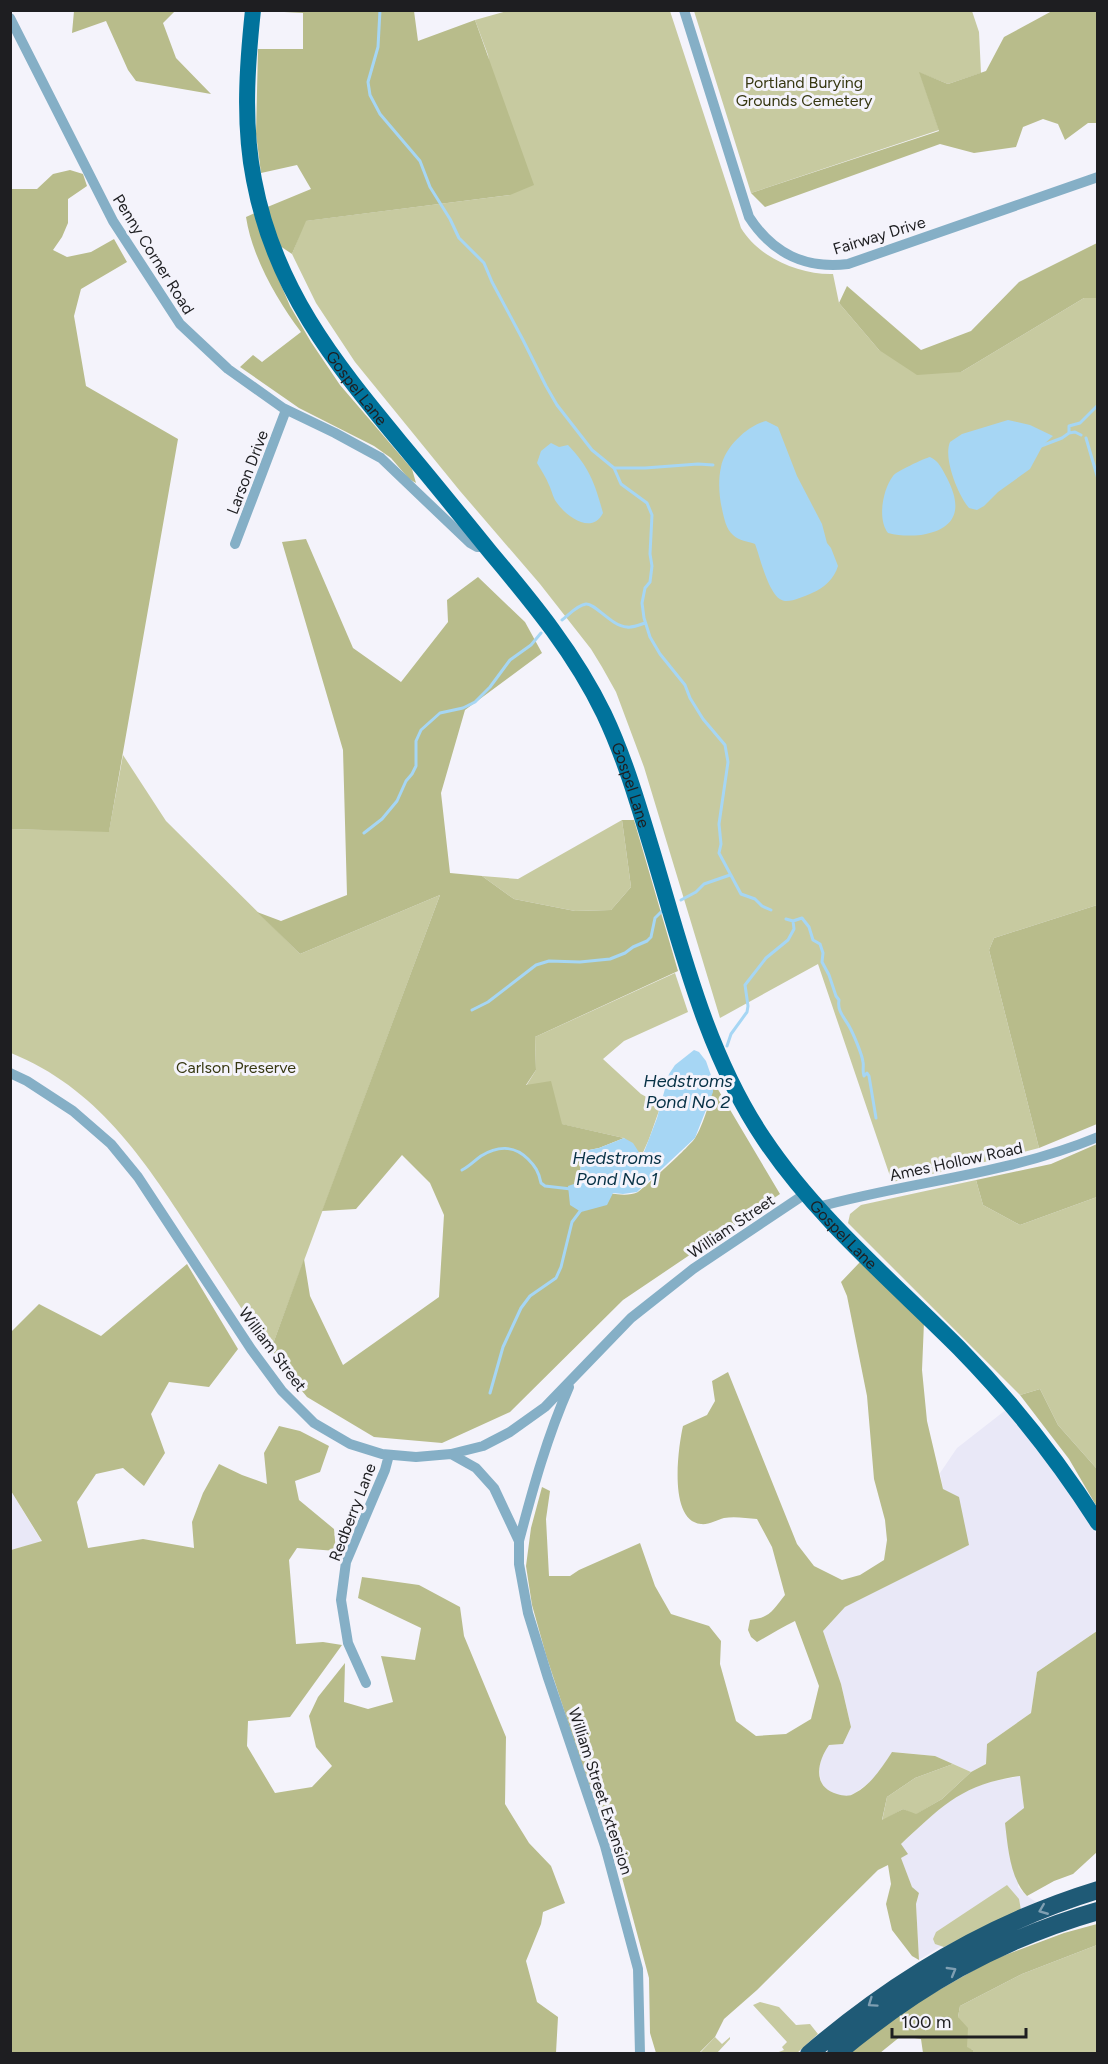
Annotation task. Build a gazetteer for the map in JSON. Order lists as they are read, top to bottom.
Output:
{
  "streets": {
    "main road": ["Gospel Lane"],
    "street": [
      "Fairway Drive",
      "Penny Corner Road",
      "Larson Drive",
      "Ames Hollow Road",
      "William Street",
      "Redberry Lane",
      "William Street Extension"
    ]
  },
  "crossings": [
    ["Penny Corner Road", "Gospel Lane"],
    ["Penny Corner Road", "Larson Drive"],
    ["Gospel Lane", "Ames Hollow Road"],
    ["Gospel Lane", "William Street"],
    ["William Street", "Redberry Lane"],
    ["William Street", "William Street Extension"]
  ],
  "water": ["Hedstroms Pond No 2", "Hedstroms Pond No 1"],
  "parks": ["Portland Burying Grounds Cemetery", "Carlson Preserve"],
  "scale_bar": "100 m"
}
